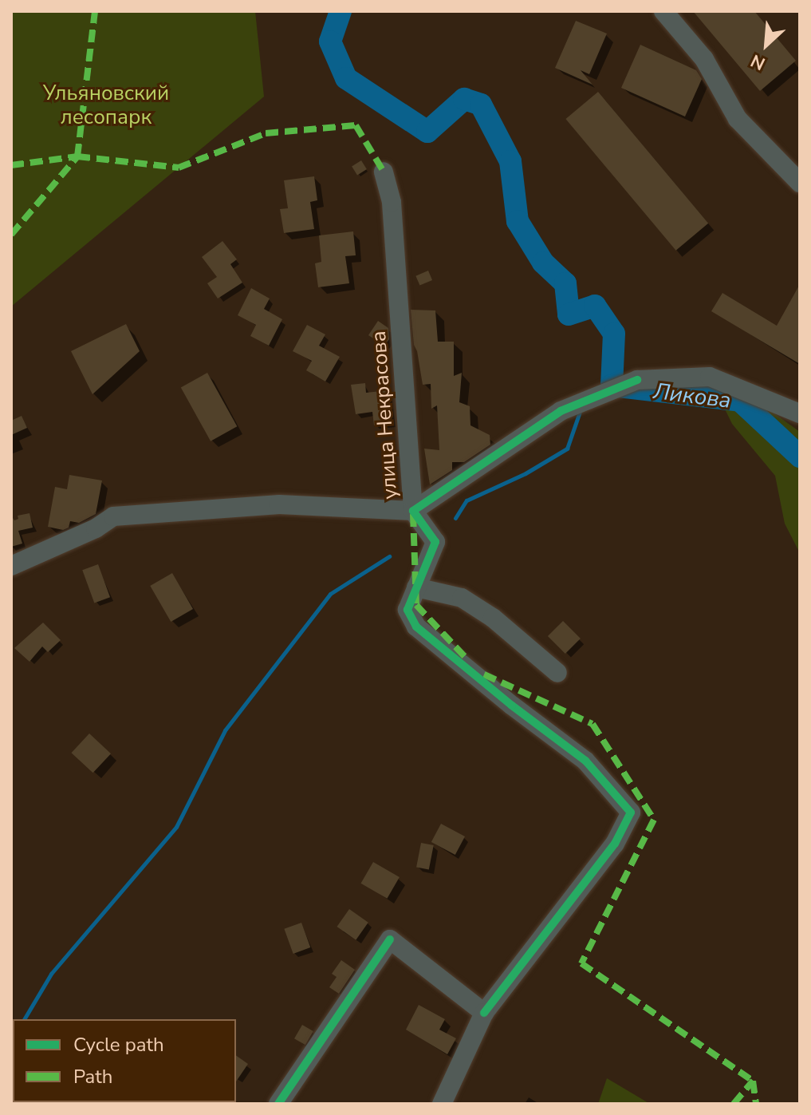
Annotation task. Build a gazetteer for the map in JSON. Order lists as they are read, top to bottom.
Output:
{
  "streets": {
    "street": ["улица Некрасова"]
  },
  "water": ["Ликова"],
  "parks": ["Ульяновский лесопарк"],
  "legend": ["Cycle path", "Path"],
  "north": "bottom left"
}
